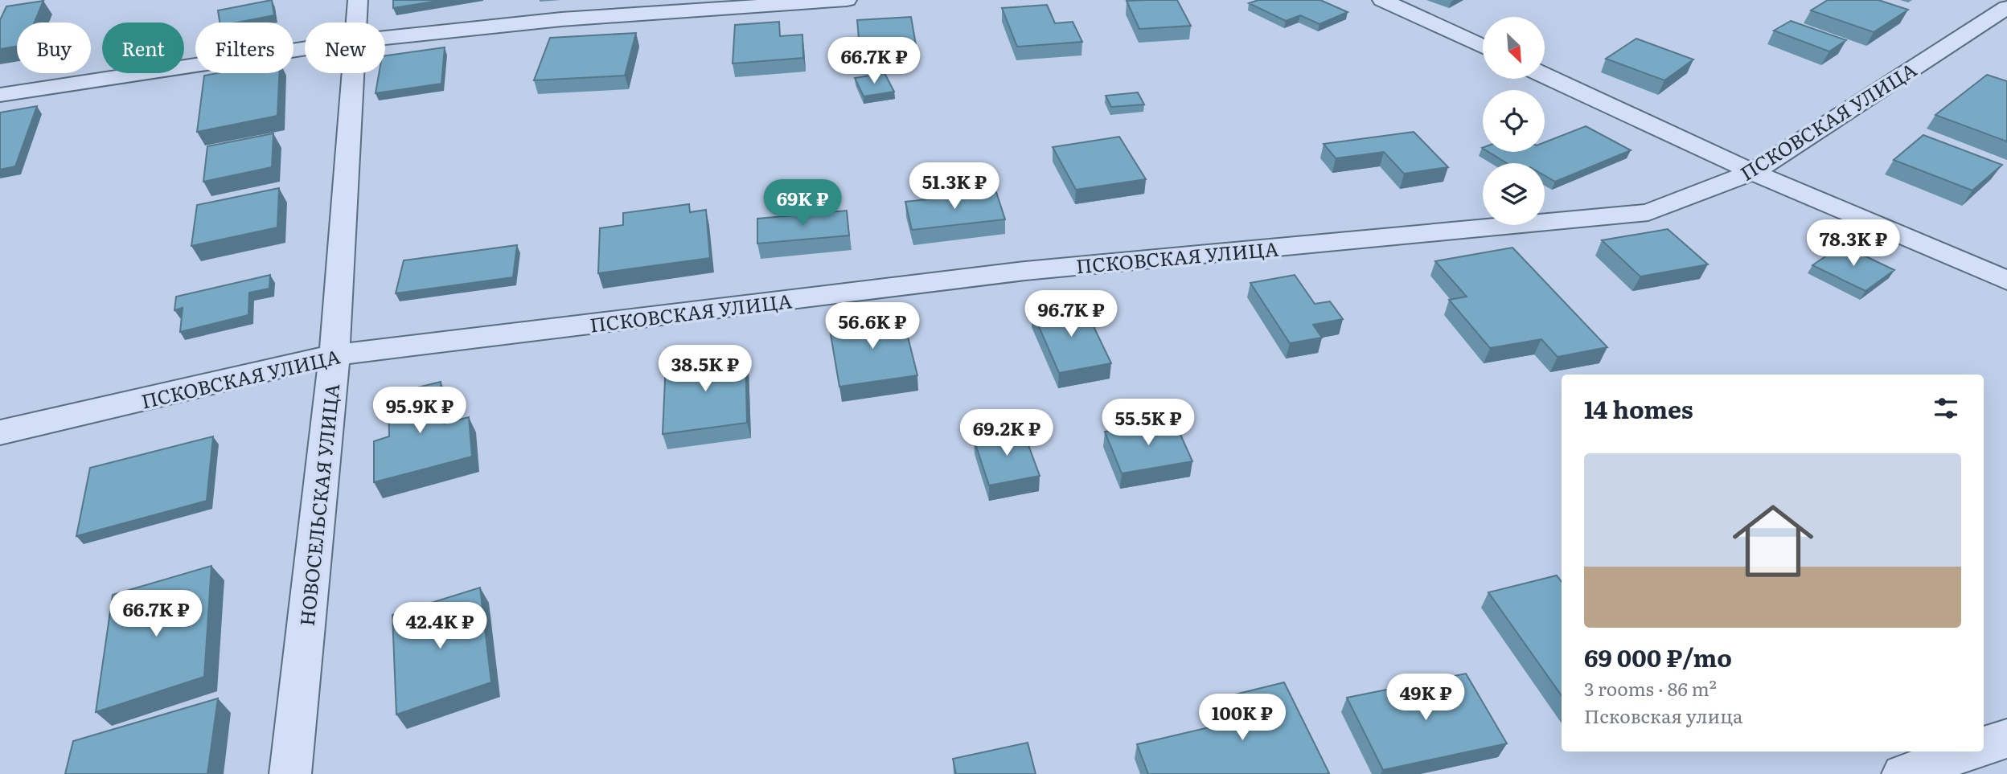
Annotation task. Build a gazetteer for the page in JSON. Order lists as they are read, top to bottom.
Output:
{
  "streets": {
    "street": ["ПСКОВСКАЯ УЛИЦА", "НОВОСЕЛЬСКАЯ УЛИЦА"]
  },
  "crossings": [
    ["ПСКОВСКАЯ УЛИЦА", "НОВОСЕЛЬСКАЯ УЛИЦА"]
  ],
  "north": "bottom right",
  "page": {
    "chip": [
      "Buy",
      "Rent",
      "Filters",
      "New"
    ],
    "price": [
      "66.7K ₽",
      "51.3K ₽",
      "69K ₽",
      "78.3K ₽",
      "96.7K ₽",
      "56.6K ₽",
      "38.5K ₽",
      "95.9K ₽",
      "55.5K ₽",
      "69.2K ₽",
      "66.7K ₽",
      "42.4K ₽",
      "49K ₽",
      "100K ₽"
    ],
    "heading": "14 homes",
    "list": [
      {
        "name": "69 000 ₽/mo",
        "note": "3 rooms · 86 m² · Псковская улица"
      }
    ]
  }
}
